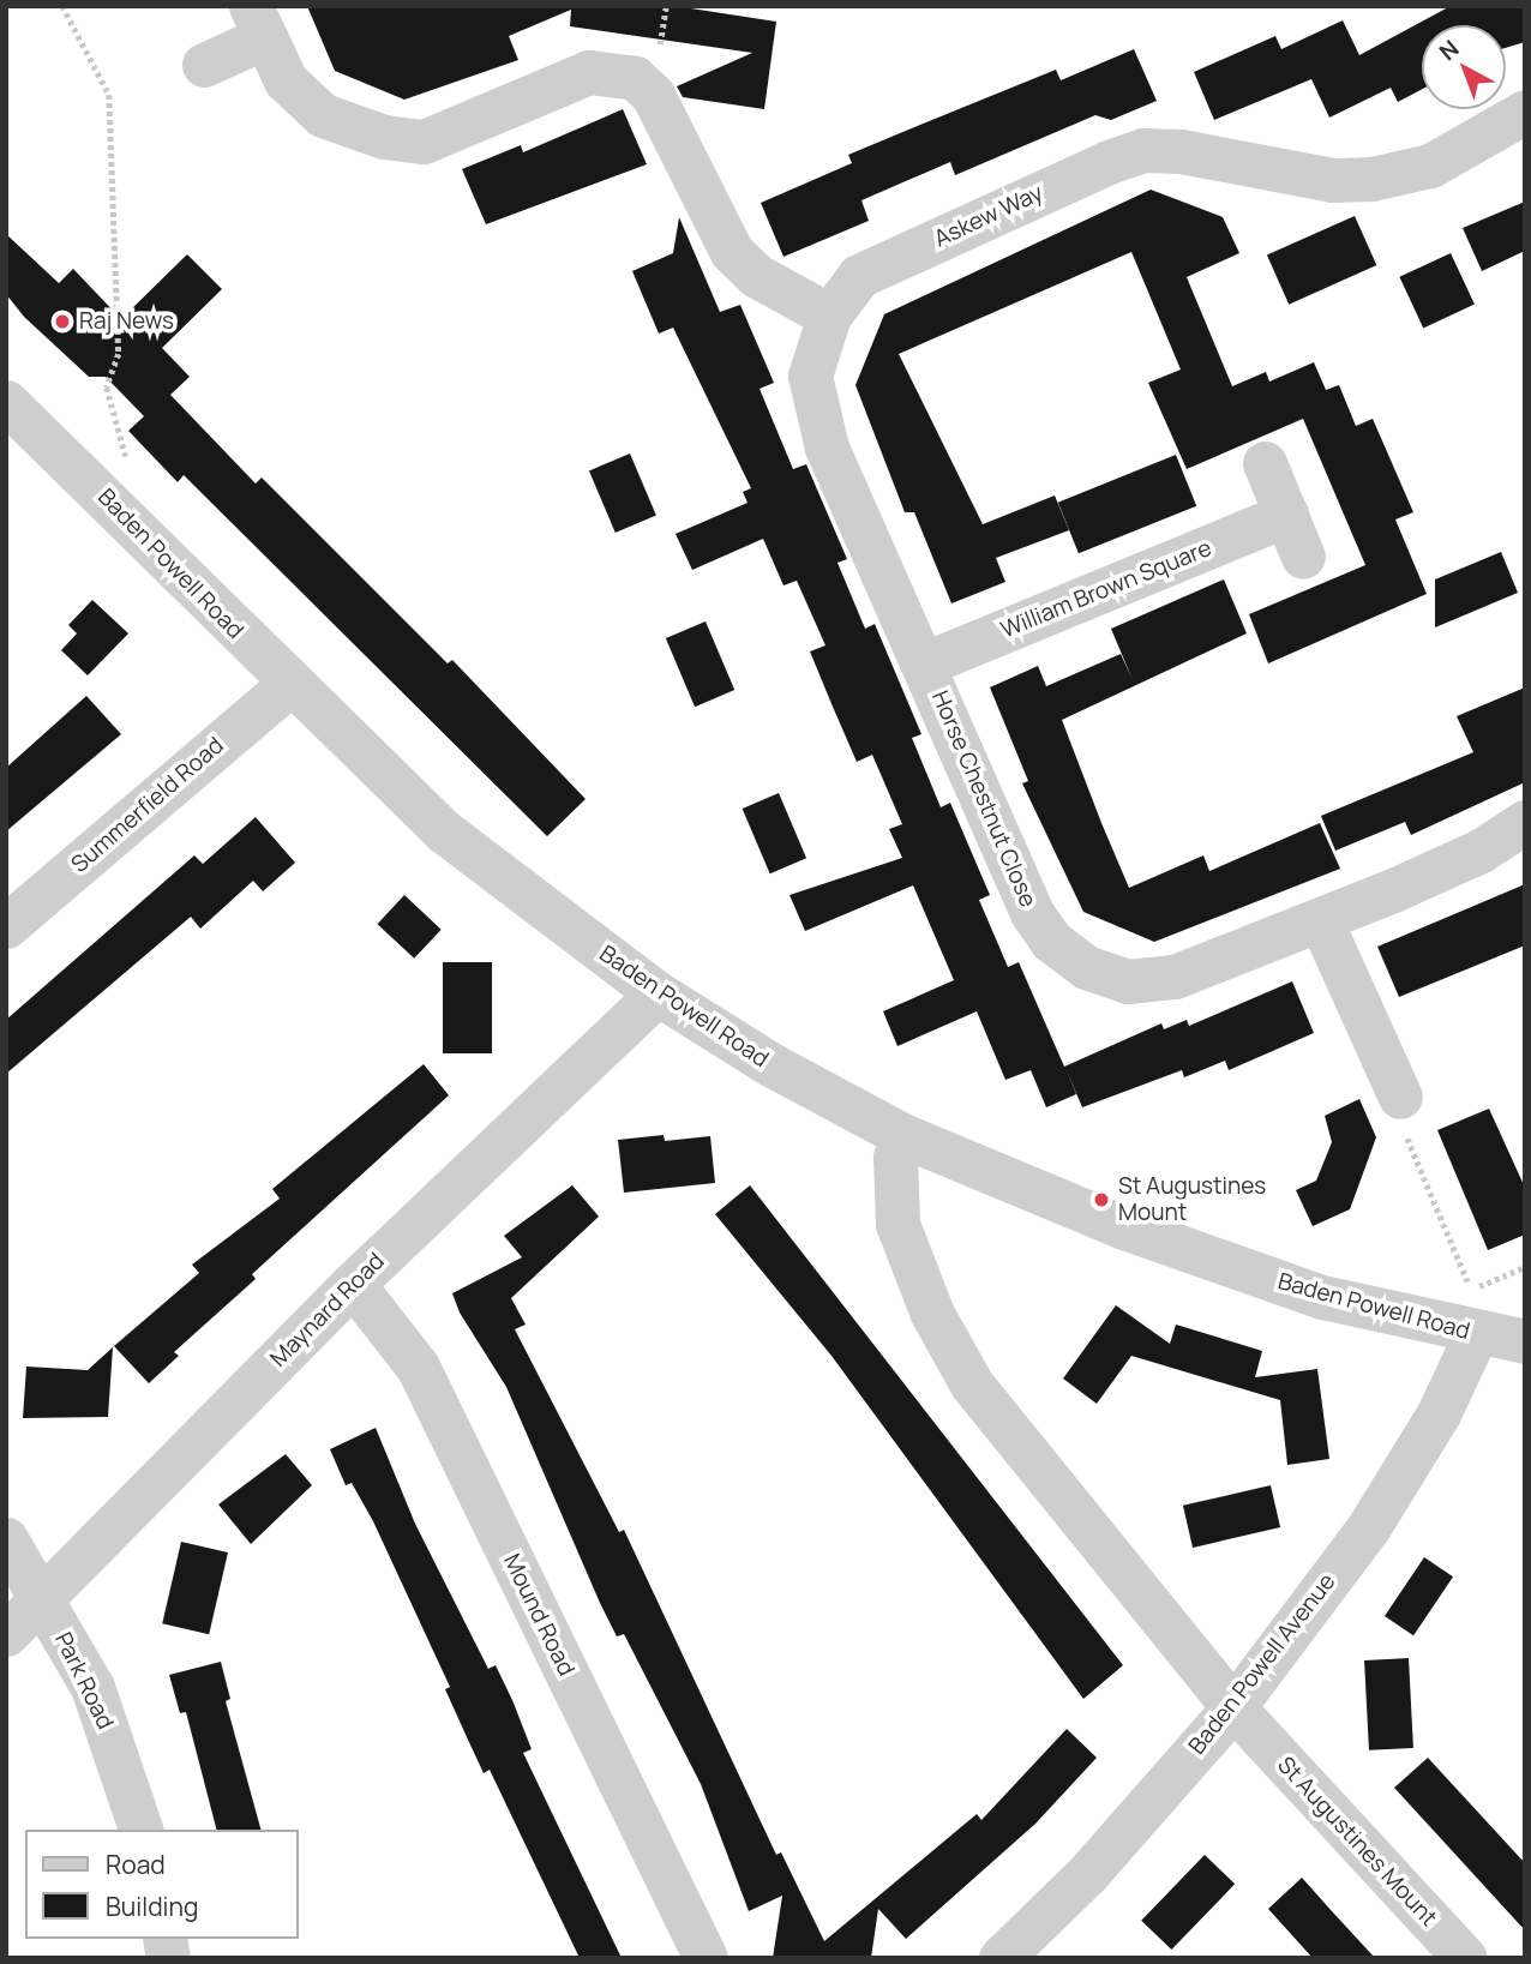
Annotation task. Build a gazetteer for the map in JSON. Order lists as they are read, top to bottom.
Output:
{
  "streets": {
    "street": [
      "Askew Way",
      "Baden Powell Road",
      "William Brown Square",
      "Horse Chestnut Close",
      "Summerfield Road",
      "Maynard Road",
      "Mound Road",
      "Baden Powell Avenue",
      "Park Road",
      "St Augustines Mount"
    ]
  },
  "crossings": [
    ["Askew Way", "William Brown Square"],
    ["Askew Way", "Horse Chestnut Close"],
    ["Baden Powell Road", "Summerfield Road"],
    ["Baden Powell Road", "Maynard Road"],
    ["Baden Powell Road", "Baden Powell Avenue"],
    ["Baden Powell Road", "St Augustines Mount"],
    ["William Brown Square", "Horse Chestnut Close"],
    ["Maynard Road", "Mound Road"],
    ["Maynard Road", "Park Road"],
    ["Baden Powell Avenue", "St Augustines Mount"]
  ],
  "places": ["Raj News", "St Augustines Mount"],
  "legend": ["Road", "Building"],
  "north": "top left"
}
